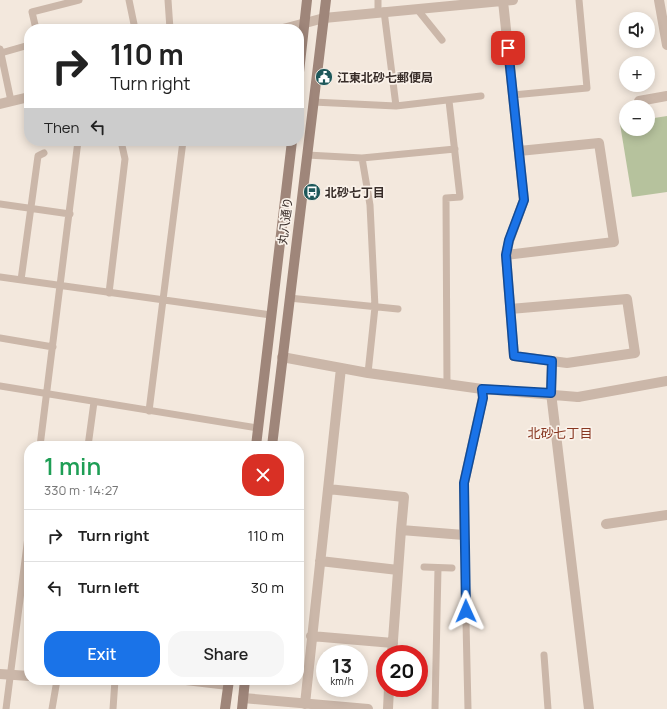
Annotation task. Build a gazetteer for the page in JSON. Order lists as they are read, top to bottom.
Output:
{
  "streets": {
    "main road": ["丸八通り"]
  },
  "districts": ["北砂七丁目"],
  "places": {
    "public building": ["江東北砂七郵便局"],
    "bus stop": ["北砂七丁目"]
  },
  "page": {
    "map_buttons": ["+", "−"],
    "turn": ["110 m", "Turn right"],
    "then": "Then",
    "heading": ["1 min", "330 m · 14:27"],
    "list": [
      {
        "name": "Turn right",
        "value": "110 m"
      },
      {
        "name": "Turn left",
        "value": "30 m"
      }
    ],
    "buttons": ["Exit", "Share"],
    "speed": "13 km/h",
    "limit": "20"
  }
}
